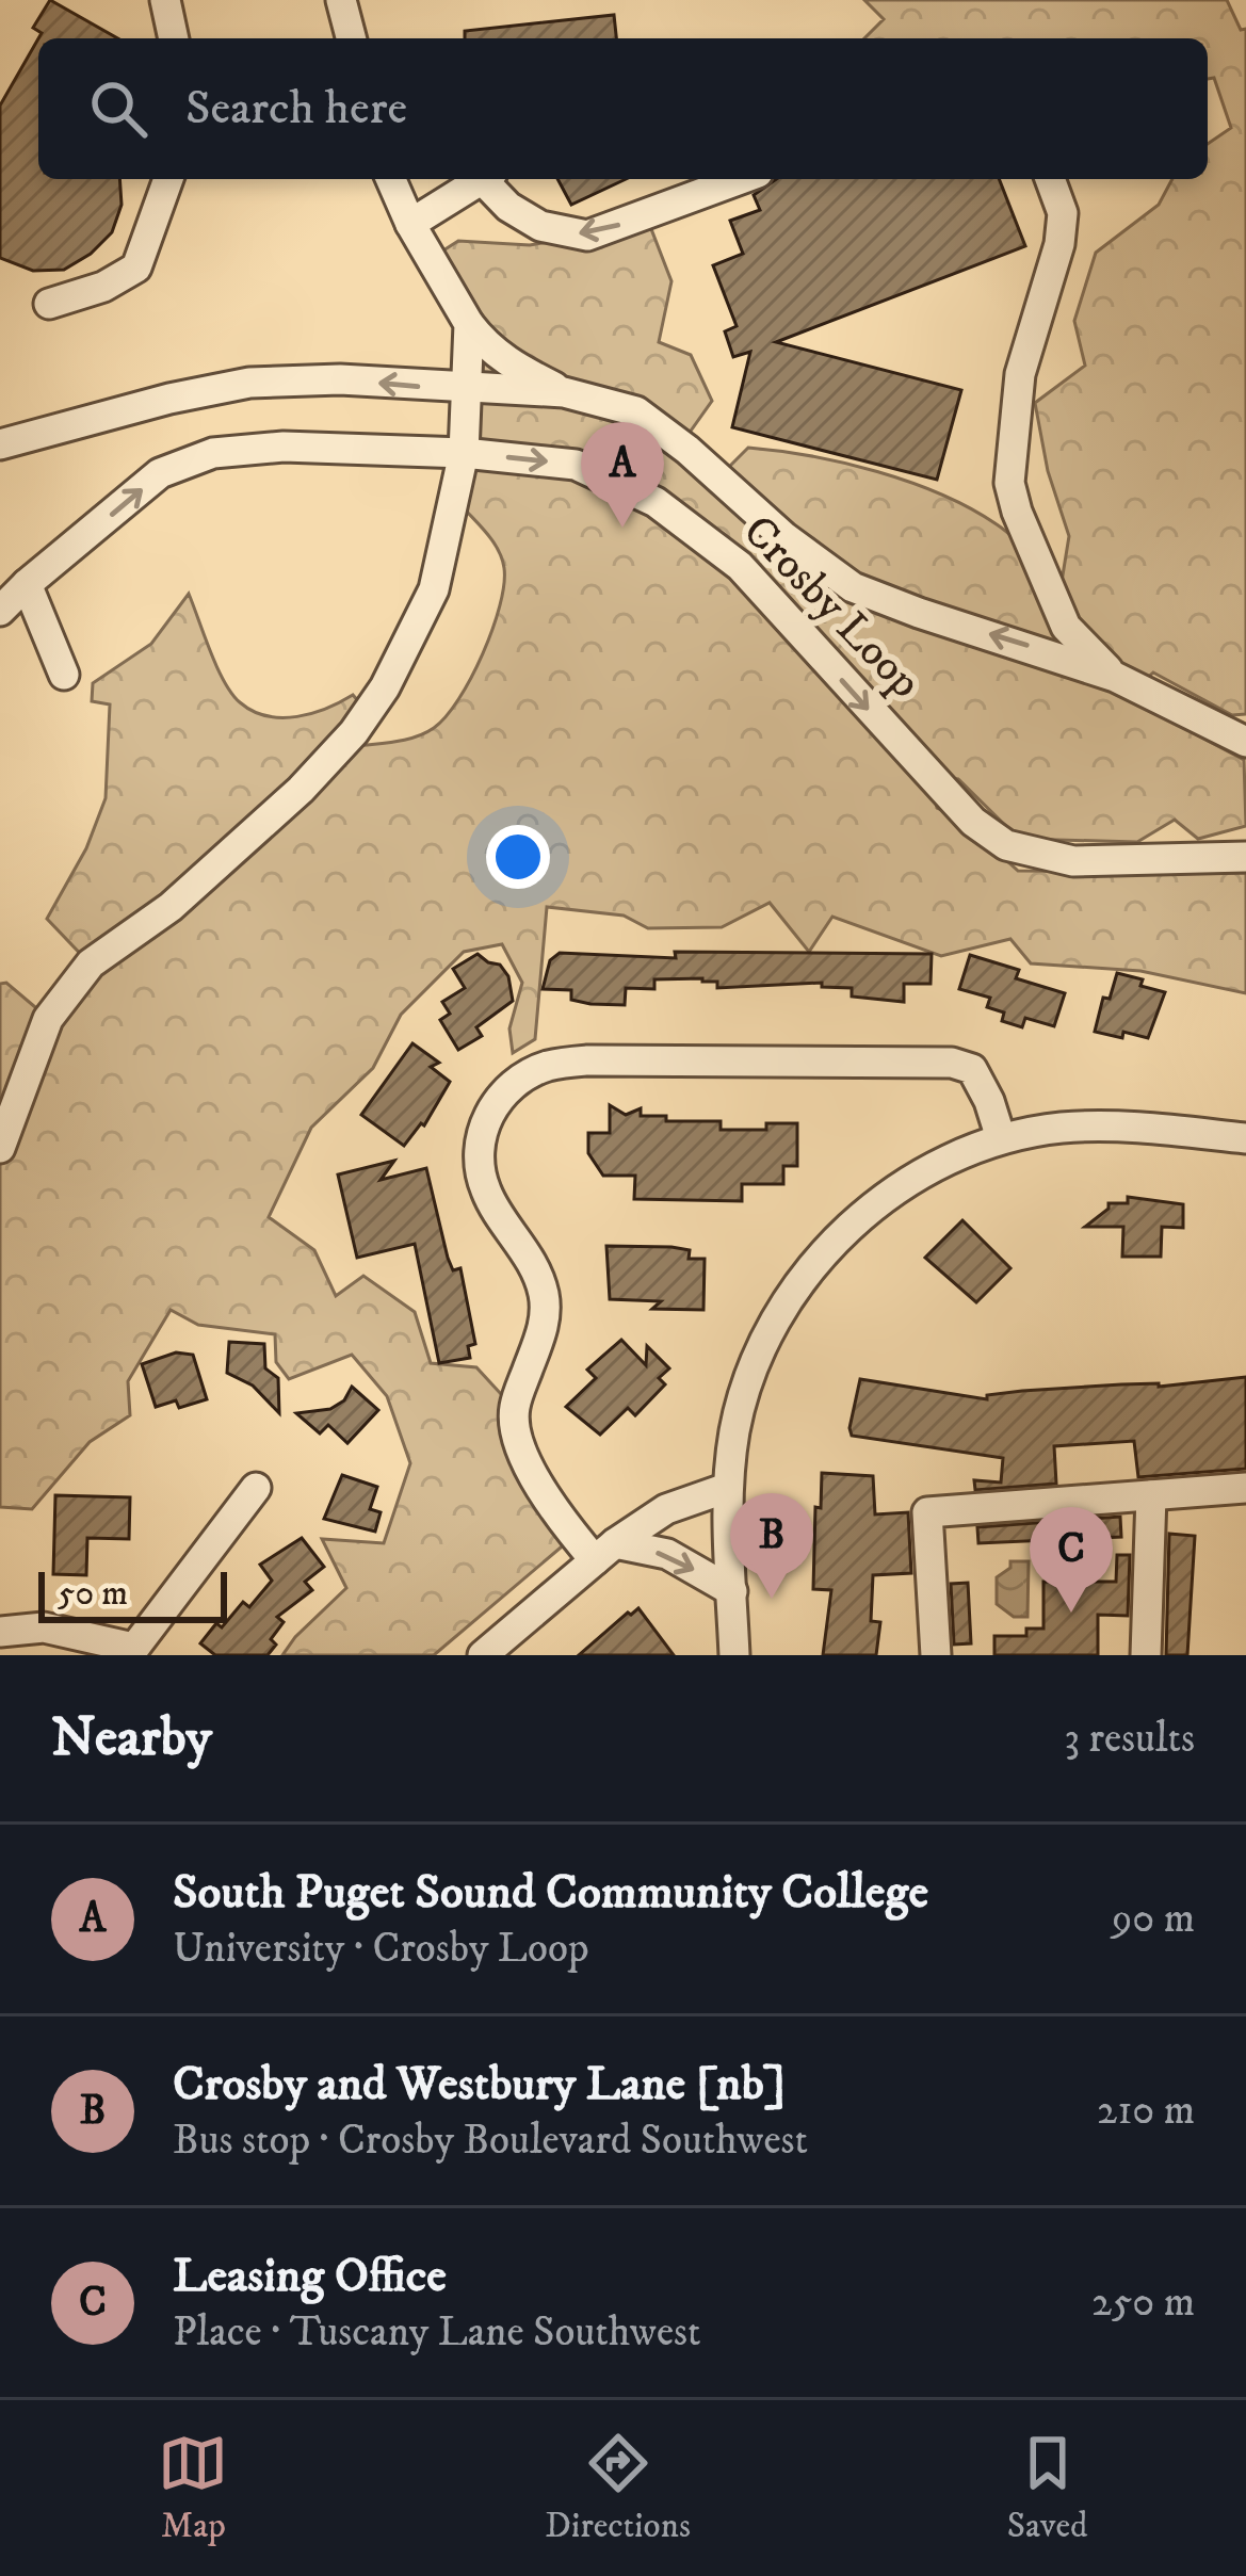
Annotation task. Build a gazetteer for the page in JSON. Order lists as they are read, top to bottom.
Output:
{
  "streets": {
    "street": ["Crosby Loop"]
  },
  "scale_bar": "50 m",
  "page": {
    "search": "Search here",
    "pins": ["A", "B", "C"],
    "scale": "50 m",
    "heading": ["Nearby", "3 results"],
    "list": [
      {
        "mark": "A",
        "name": "South Puget Sound Community College",
        "note": "University · Crosby Loop",
        "value": "90 m"
      },
      {
        "mark": "B",
        "name": "Crosby and Westbury Lane [nb]",
        "note": "Bus stop · Crosby Boulevard Southwest",
        "value": "210 m"
      },
      {
        "mark": "C",
        "name": "Leasing Office",
        "note": "Place · Tuscany Lane Southwest",
        "value": "250 m"
      }
    ],
    "nav": ["Map", "Directions", "Saved"]
  }
}
